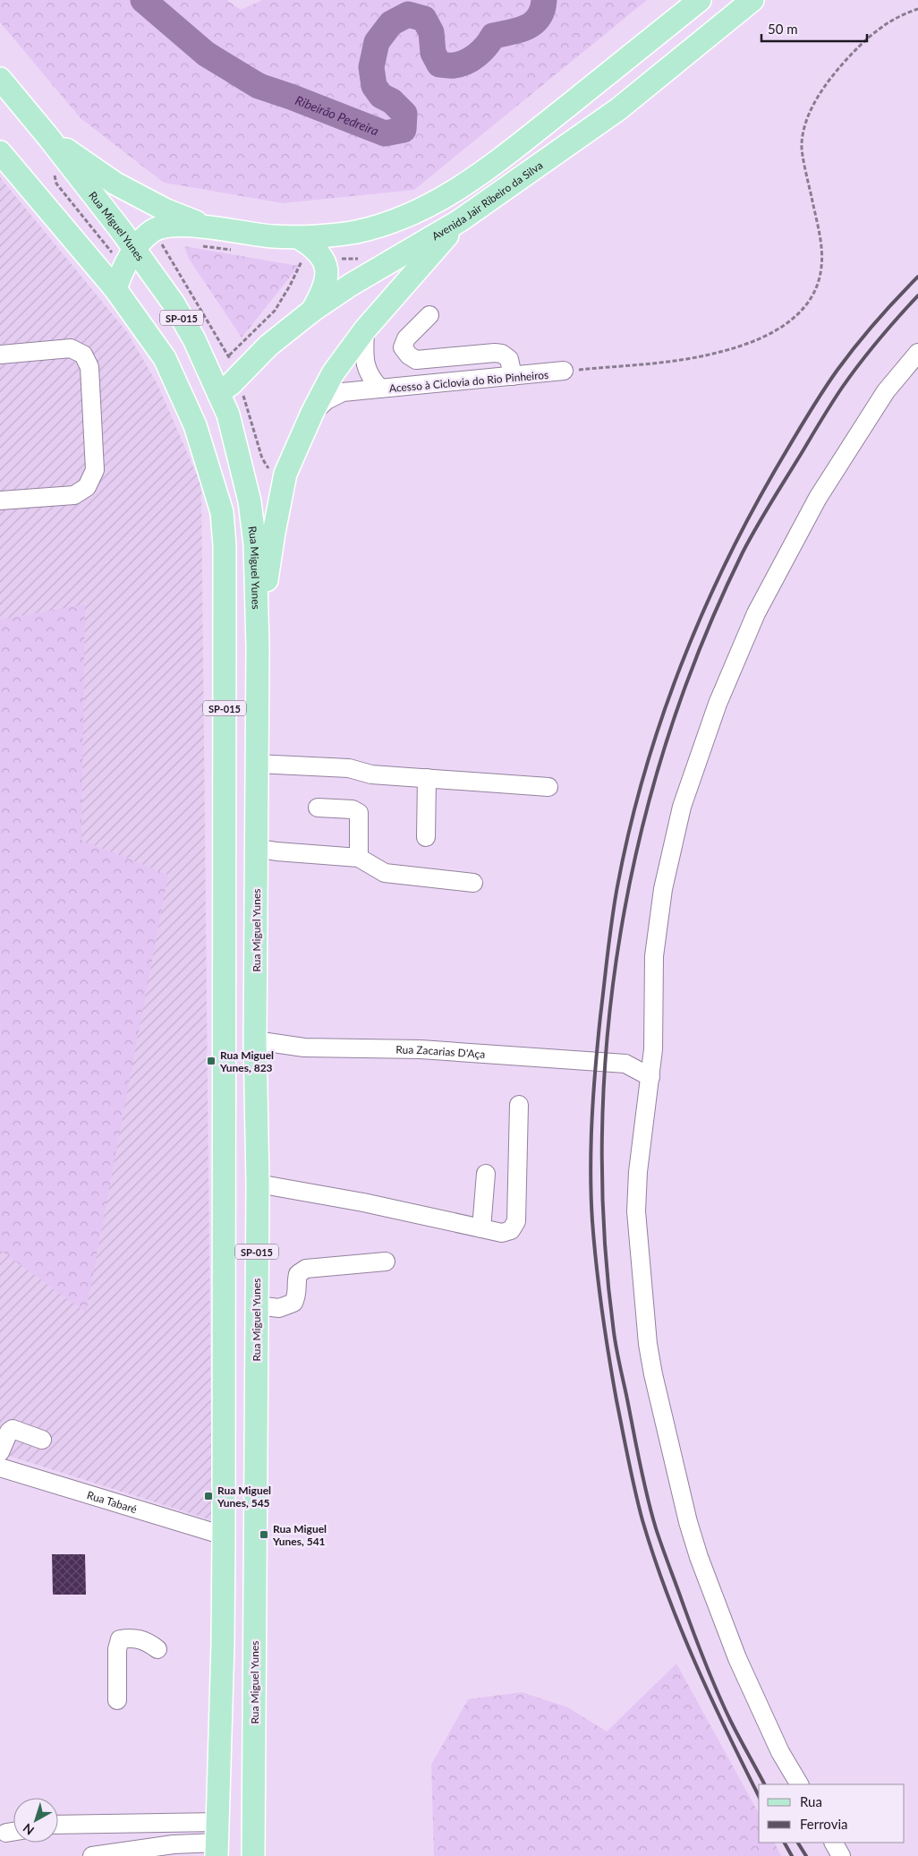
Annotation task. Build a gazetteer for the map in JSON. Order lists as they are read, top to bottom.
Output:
{
  "streets": {
    "main road": ["Avenida Jair Ribeiro da Silva", "Rua Miguel Yunes", "SP-015"],
    "street": ["Rua Zacarias D'Aça", "Rua Tabaré"]
  },
  "crossings": [
    ["Avenida Jair Ribeiro da Silva", "Rua Miguel Yunes"],
    ["Rua Miguel Yunes", "Rua Zacarias D'Aça"],
    ["SP-015", "Rua Tabaré"]
  ],
  "water": ["Ribeirão Pedreira"],
  "places": {
    "transit": ["Rua Miguel Yunes, 823", "Rua Miguel Yunes, 545", "Rua Miguel Yunes, 541"]
  },
  "legend": ["Rua", "Ferrovia"],
  "scale_bar": "50 m",
  "north": "bottom left"
}
